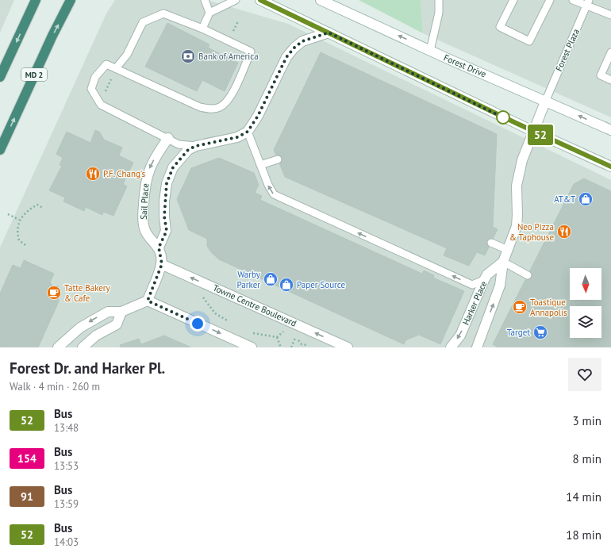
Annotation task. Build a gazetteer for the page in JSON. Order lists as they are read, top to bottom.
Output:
{
  "streets": {
    "highway": ["MD 2"],
    "street": [
      "Forest Drive",
      "Sail Place",
      "Harker Place",
      "Towne Centre Boulevard"
    ],
    "lane": ["Forest Plaza"]
  },
  "crossings": [
    ["Forest Plaza", "Forest Drive"],
    ["Forest Plaza", "Harker Place"],
    ["Forest Drive", "Harker Place"],
    ["Sail Place", "Towne Centre Boulevard"]
  ],
  "places": {
    "bank": ["Bank of America"],
    "restaurant": ["P.F. Chang's", "Neo Pizza & Taphouse"],
    "shop": ["AT&T", "Warby Parker", "Paper Source"],
    "cafe": ["Tatte Bakery & Cafe", "Toastique Annapolis"],
    "supermarket": ["Target"]
  },
  "lines": ["bus line 52"],
  "north": "bottom",
  "page": {
    "on_map": "52",
    "heading": ["Forest Dr. and Harker Pl.", "Walk · 4 min · 260 m"],
    "list": [
      {
        "mark": "52",
        "name": "Bus",
        "note": "13:48",
        "value": "3 min"
      },
      {
        "mark": "154",
        "name": "Bus",
        "note": "13:53",
        "value": "8 min"
      },
      {
        "mark": "91",
        "name": "Bus",
        "note": "13:59",
        "value": "14 min"
      },
      {
        "mark": "52",
        "name": "Bus",
        "note": "14:03",
        "value": "18 min"
      }
    ]
  }
}
